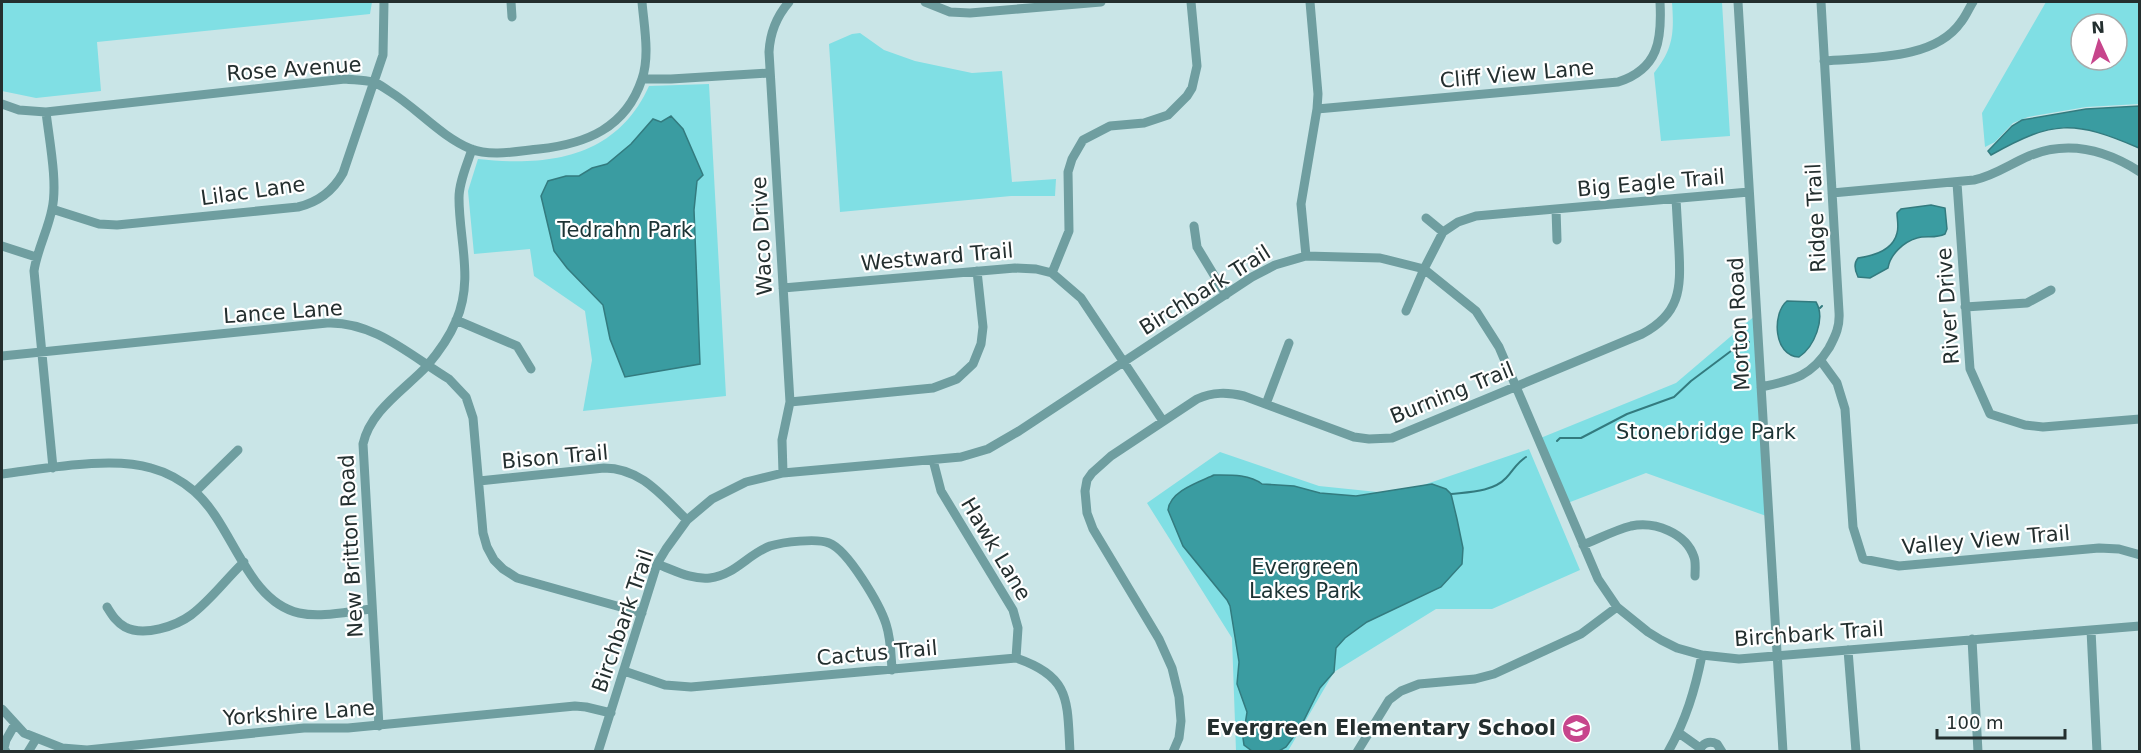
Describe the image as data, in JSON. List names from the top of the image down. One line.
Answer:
{"streets":{"street":["Rose Avenue","Cliff View Lane","Big Eagle Trail","Lilac Lane","Ridge Trail","Waco Drive","Westward Trail","Birchbark Trail","River Drive","Lance Lane","Morton Road","Burning Trail","Bison Trail","Valley View Trail","New Britton Road","Hawk Lane","Cactus Trail","Yorkshire Lane"]},"crossings":[["Rose Avenue","Lilac Lane"],["Rose Avenue","New Britton Road"],["Big Eagle Trail","Morton Road"],["Big Eagle Trail","Burning Trail"],["Ridge Trail","Morton Road"],["Ridge Trail","Valley View Trail"],["Waco Drive","Westward Trail"],["Waco Drive","Birchbark Trail"],["Birchbark Trail","Lance Lane"],["Birchbark Trail","Morton Road"],["Birchbark Trail","Burning Trail"],["Birchbark Trail","Bison Trail"],["Birchbark Trail","Hawk Lane"],["Birchbark Trail","Cactus Trail"],["Birchbark Trail","Yorkshire Lane"],["Lance Lane","Bison Trail"],["Lance Lane","New Britton Road"],["New Britton Road","Yorkshire Lane"],["Hawk Lane","Cactus Trail"]],"parks":["Tedrahn Park","Stonebridge Park","Evergreen Lakes Park"],"places":{"school or university":["Evergreen Elementary School"]},"scale_bar":"100 m","north":"top"}
